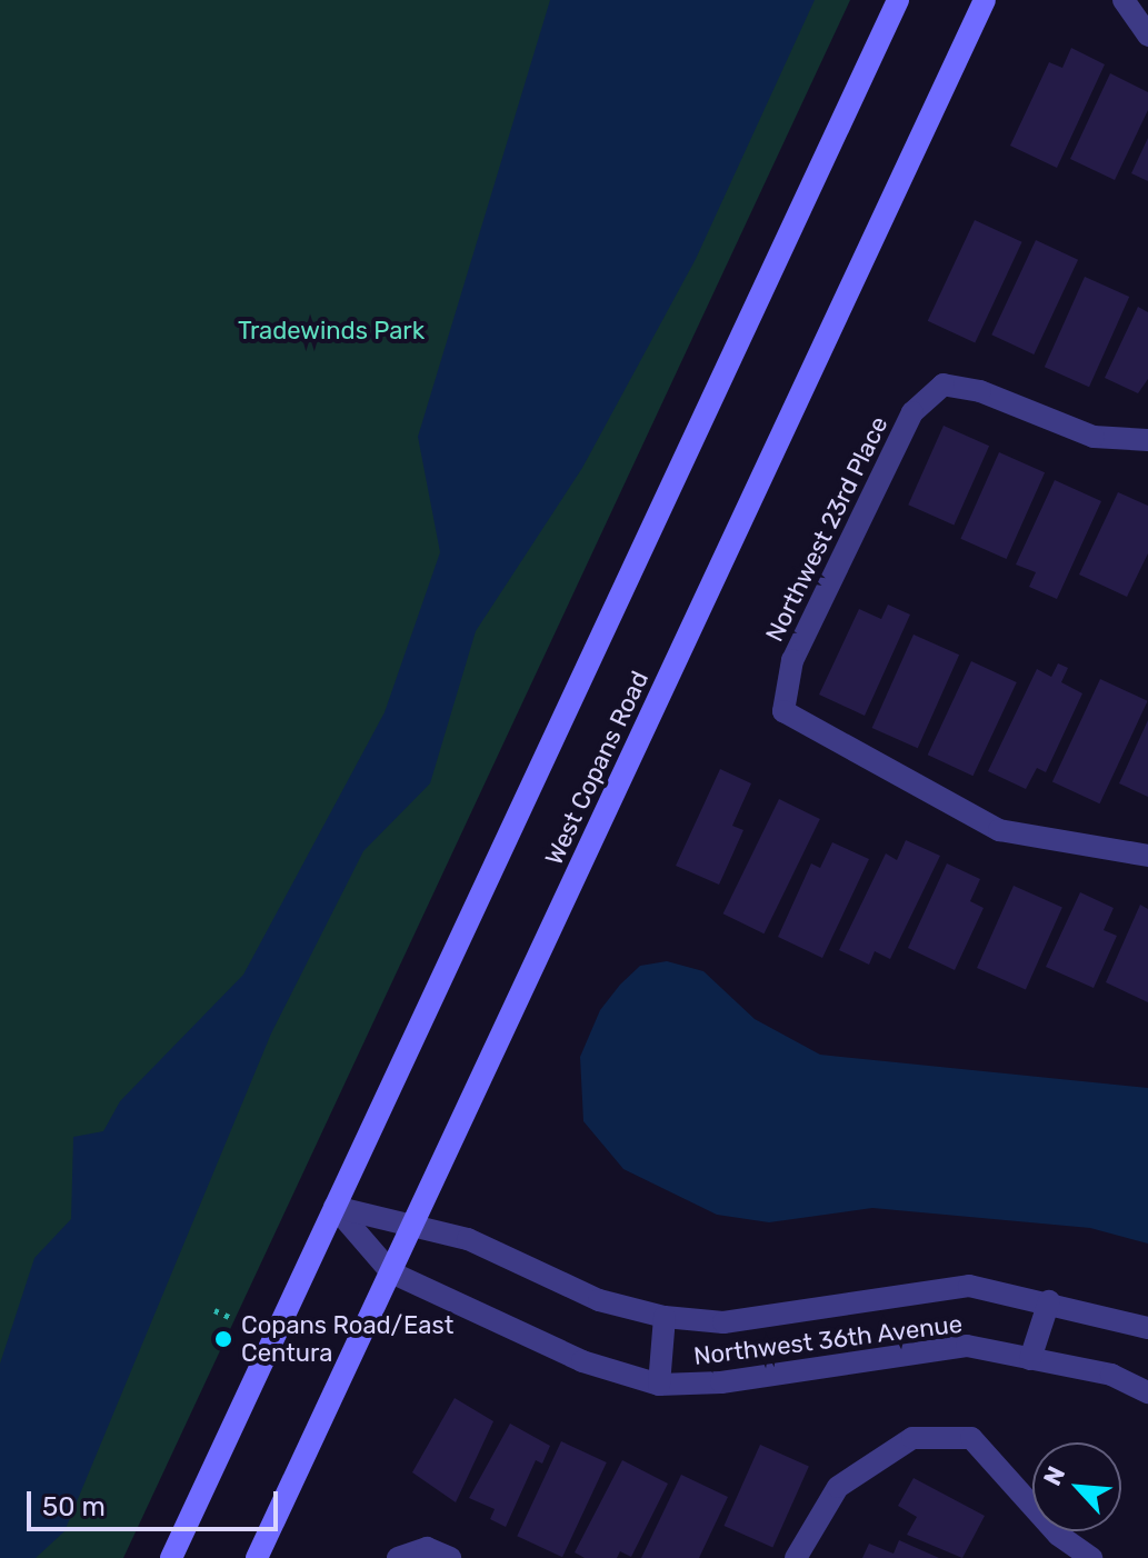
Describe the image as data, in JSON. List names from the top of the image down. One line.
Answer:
{"streets":{"main road":["West Copans Road"],"street":["Northwest 23rd Place","Northwest 36th Avenue"]},"crossings":[["West Copans Road","Northwest 36th Avenue"]],"parks":["Tradewinds Park"],"places":["Copans Road/East Centura"],"scale_bar":"50 m","north":"top left"}
